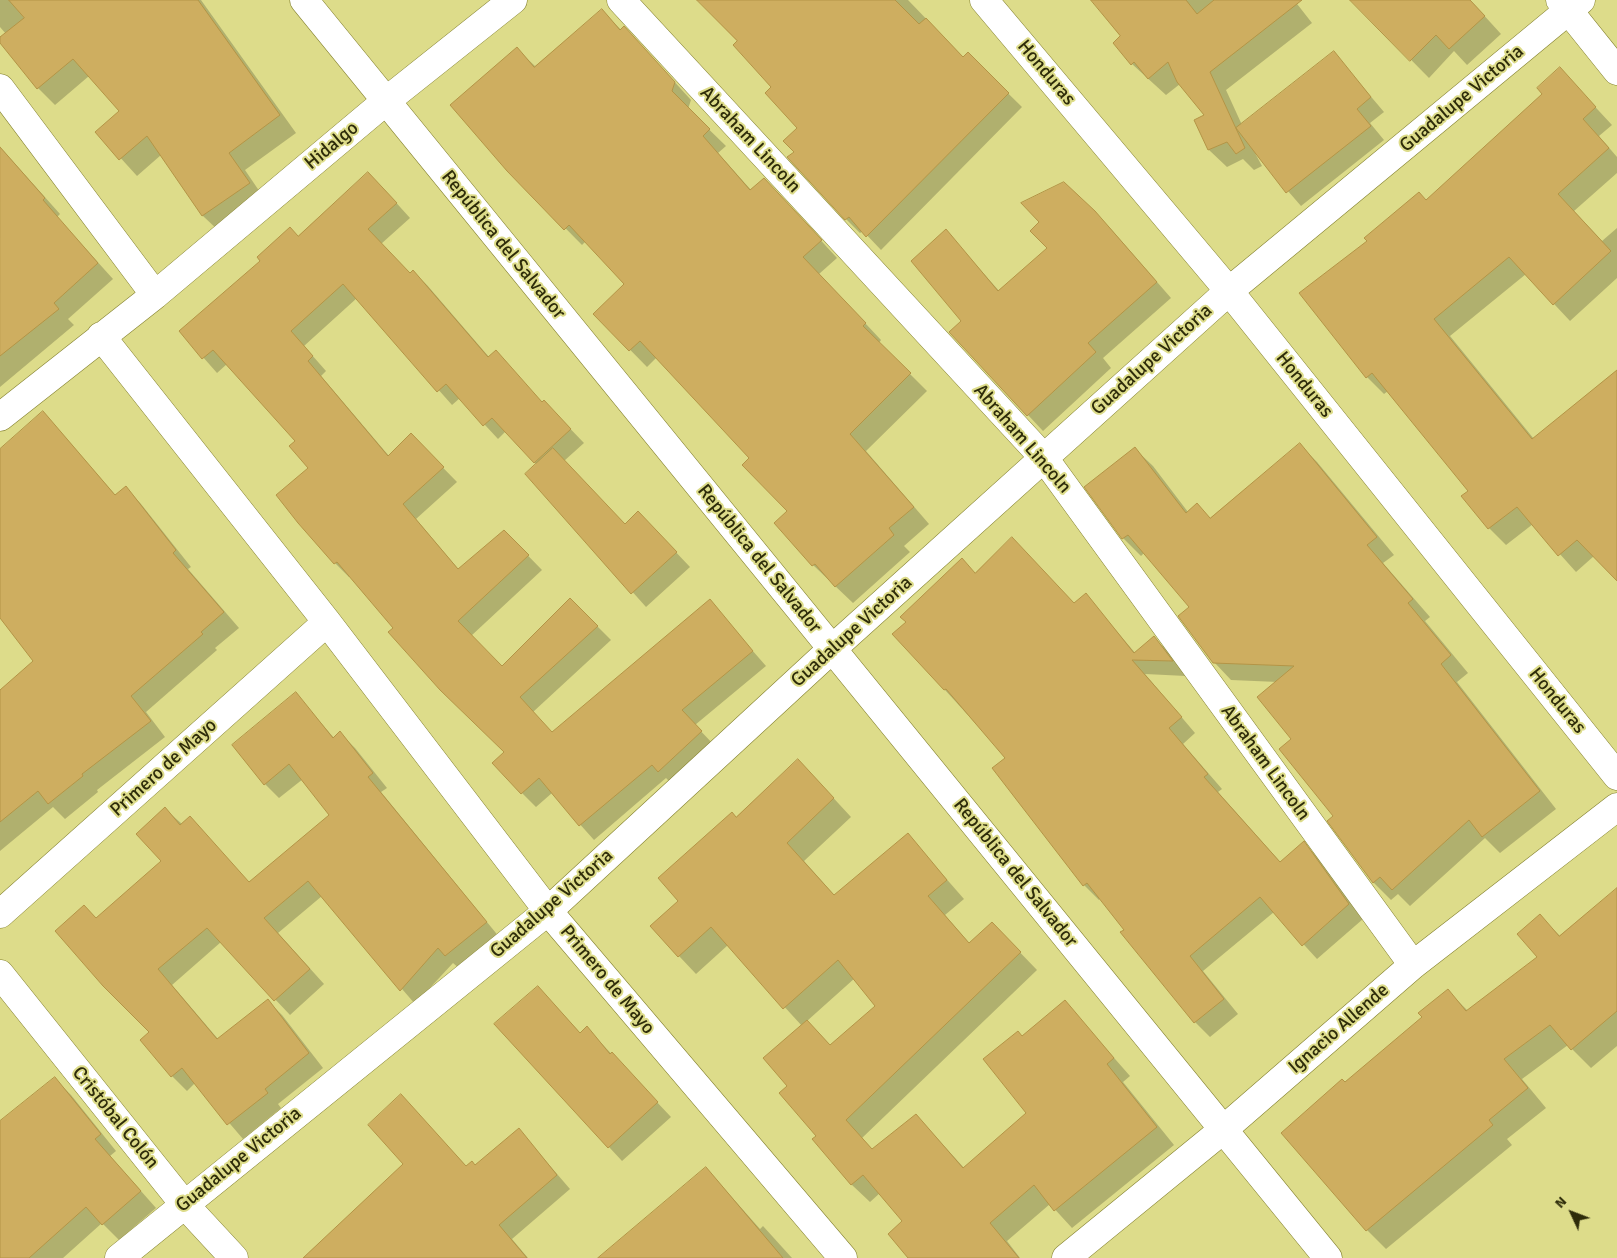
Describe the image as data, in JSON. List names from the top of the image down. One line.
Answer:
{"streets":{"street":["Honduras","Guadalupe Victoria","Abraham Lincoln","Hidalgo","República del Salvador","Primero de Mayo","Ignacio Allende","Cristóbal Colón"]},"crossings":[["Honduras","Guadalupe Victoria"],["Guadalupe Victoria","Abraham Lincoln"],["Guadalupe Victoria","República del Salvador"],["Guadalupe Victoria","Primero de Mayo"],["Guadalupe Victoria","Cristóbal Colón"],["Abraham Lincoln","Ignacio Allende"],["Hidalgo","República del Salvador"],["Hidalgo","Primero de Mayo"],["República del Salvador","Ignacio Allende"]],"north":"top left"}
